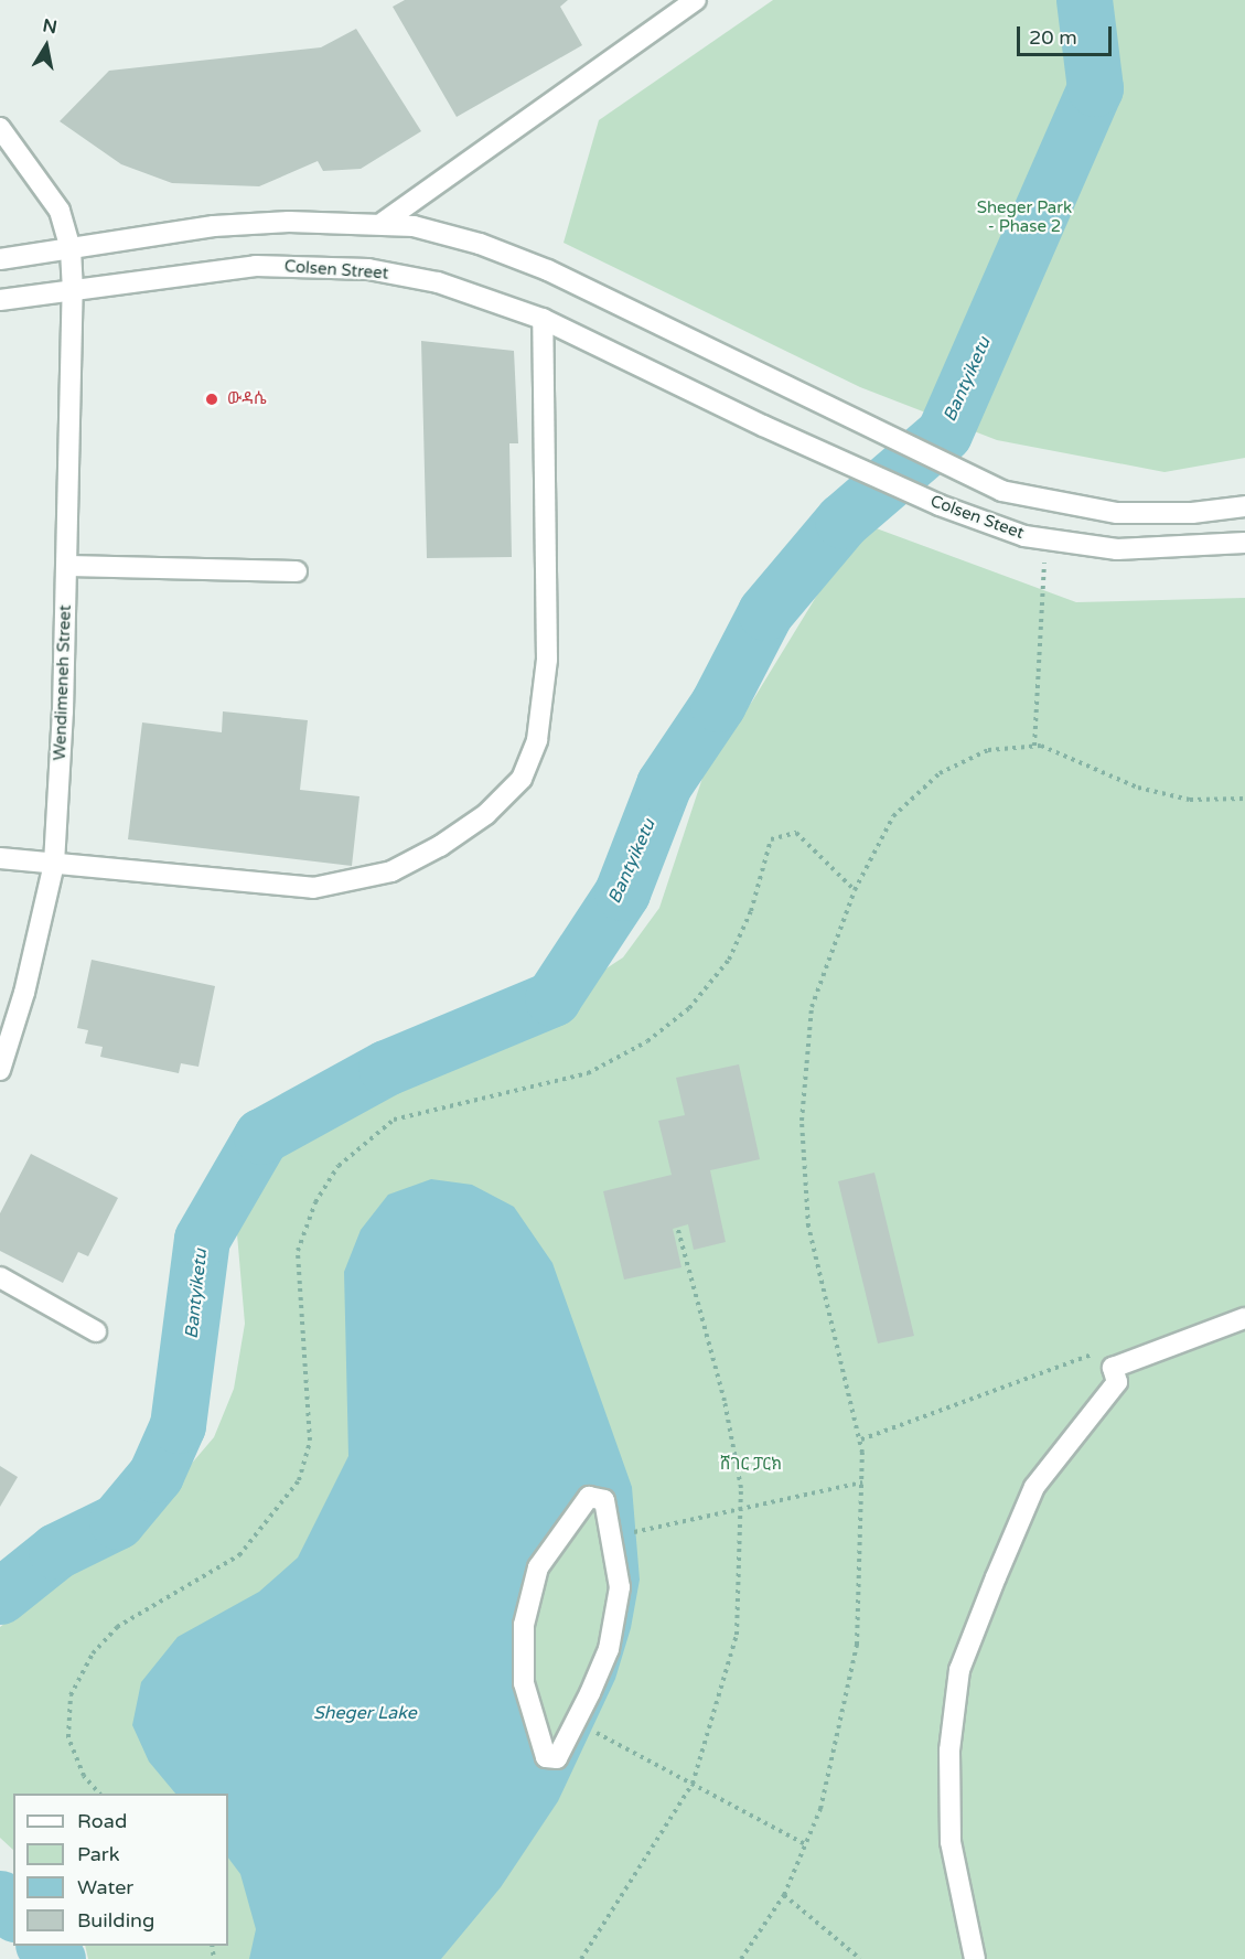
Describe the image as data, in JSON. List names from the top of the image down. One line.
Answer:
{"streets":{"street":["Colsen Street","Colsen Steet","Wendimeneh Street"]},"crossings":[["Colsen Street","Colsen Steet"],["Colsen Street","Wendimeneh Street"]],"water":["Bantyiketu","Sheger Lake"],"parks":["Sheger Park - Phase 2","ሸገር ፓርክ"],"places":["ውዳሴ"],"legend":["Road","Park","Water","Building"],"scale_bar":"20 m","north":"top"}
